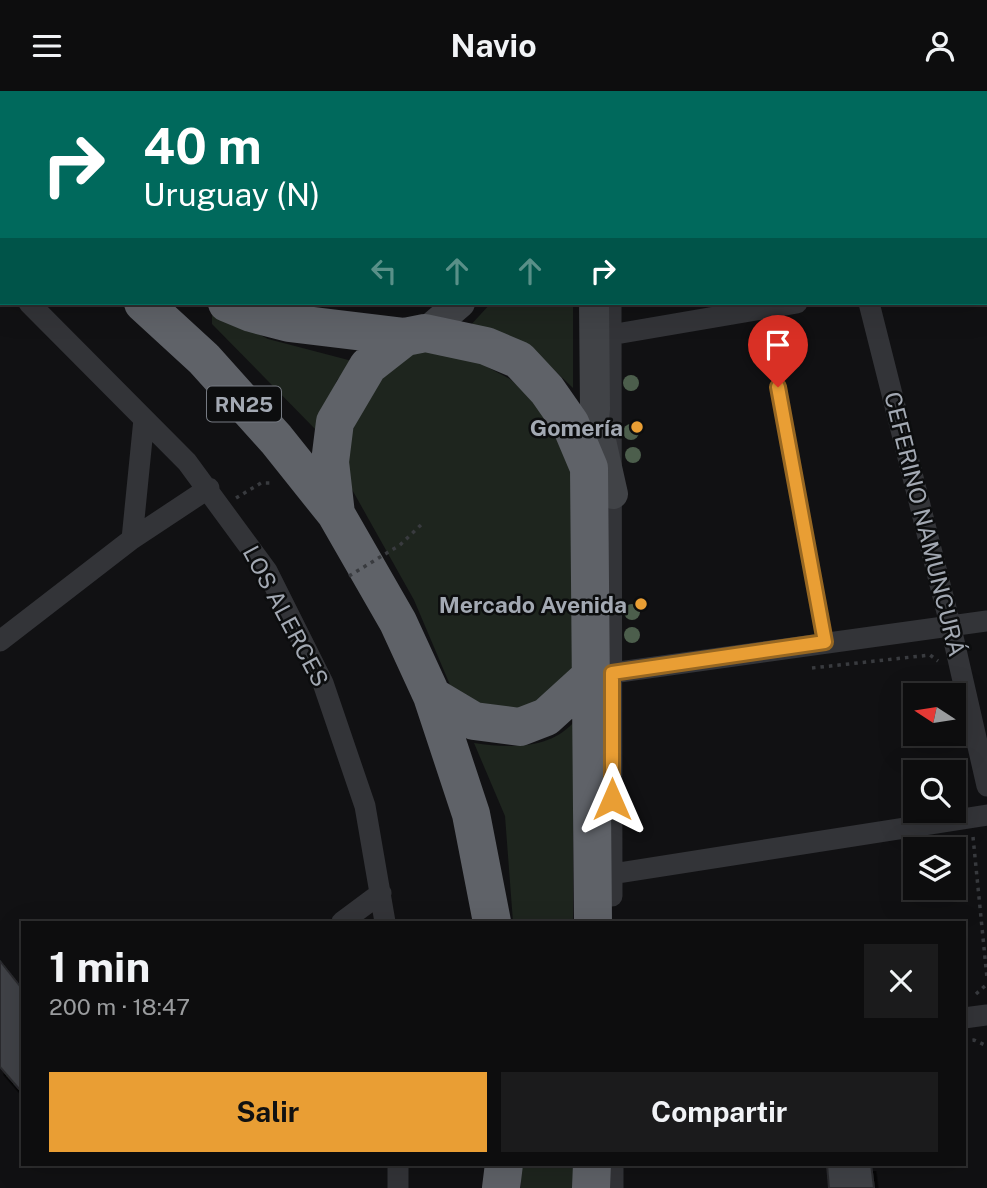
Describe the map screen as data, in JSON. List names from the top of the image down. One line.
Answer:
{"streets":{"highway":["RN25"],"street":["CEFERINO NAMUNCURÁ","LOS ALERCES"]},"places":["Gomería","Mercado Avenida"],"north":"left","page":{"header":"Navio","turn":["40 m","Uruguay (N)"],"heading":["1 min","200 m · 18:47"],"buttons":["Salir","Compartir"]}}
